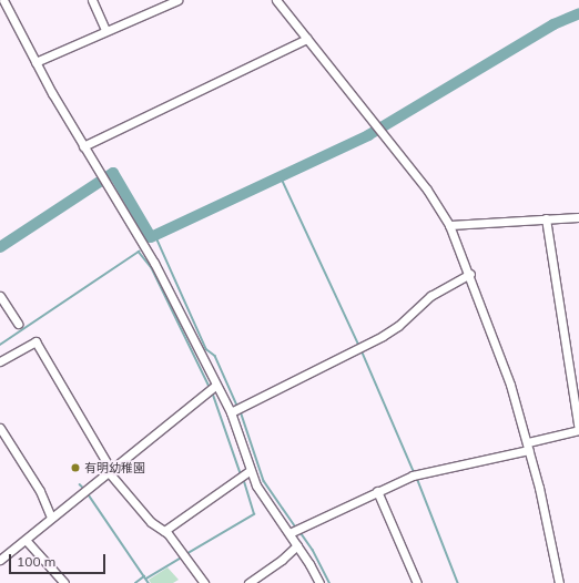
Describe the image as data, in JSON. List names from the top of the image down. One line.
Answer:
{"places":["有明幼稚園"],"scale_bar":"100 m"}
